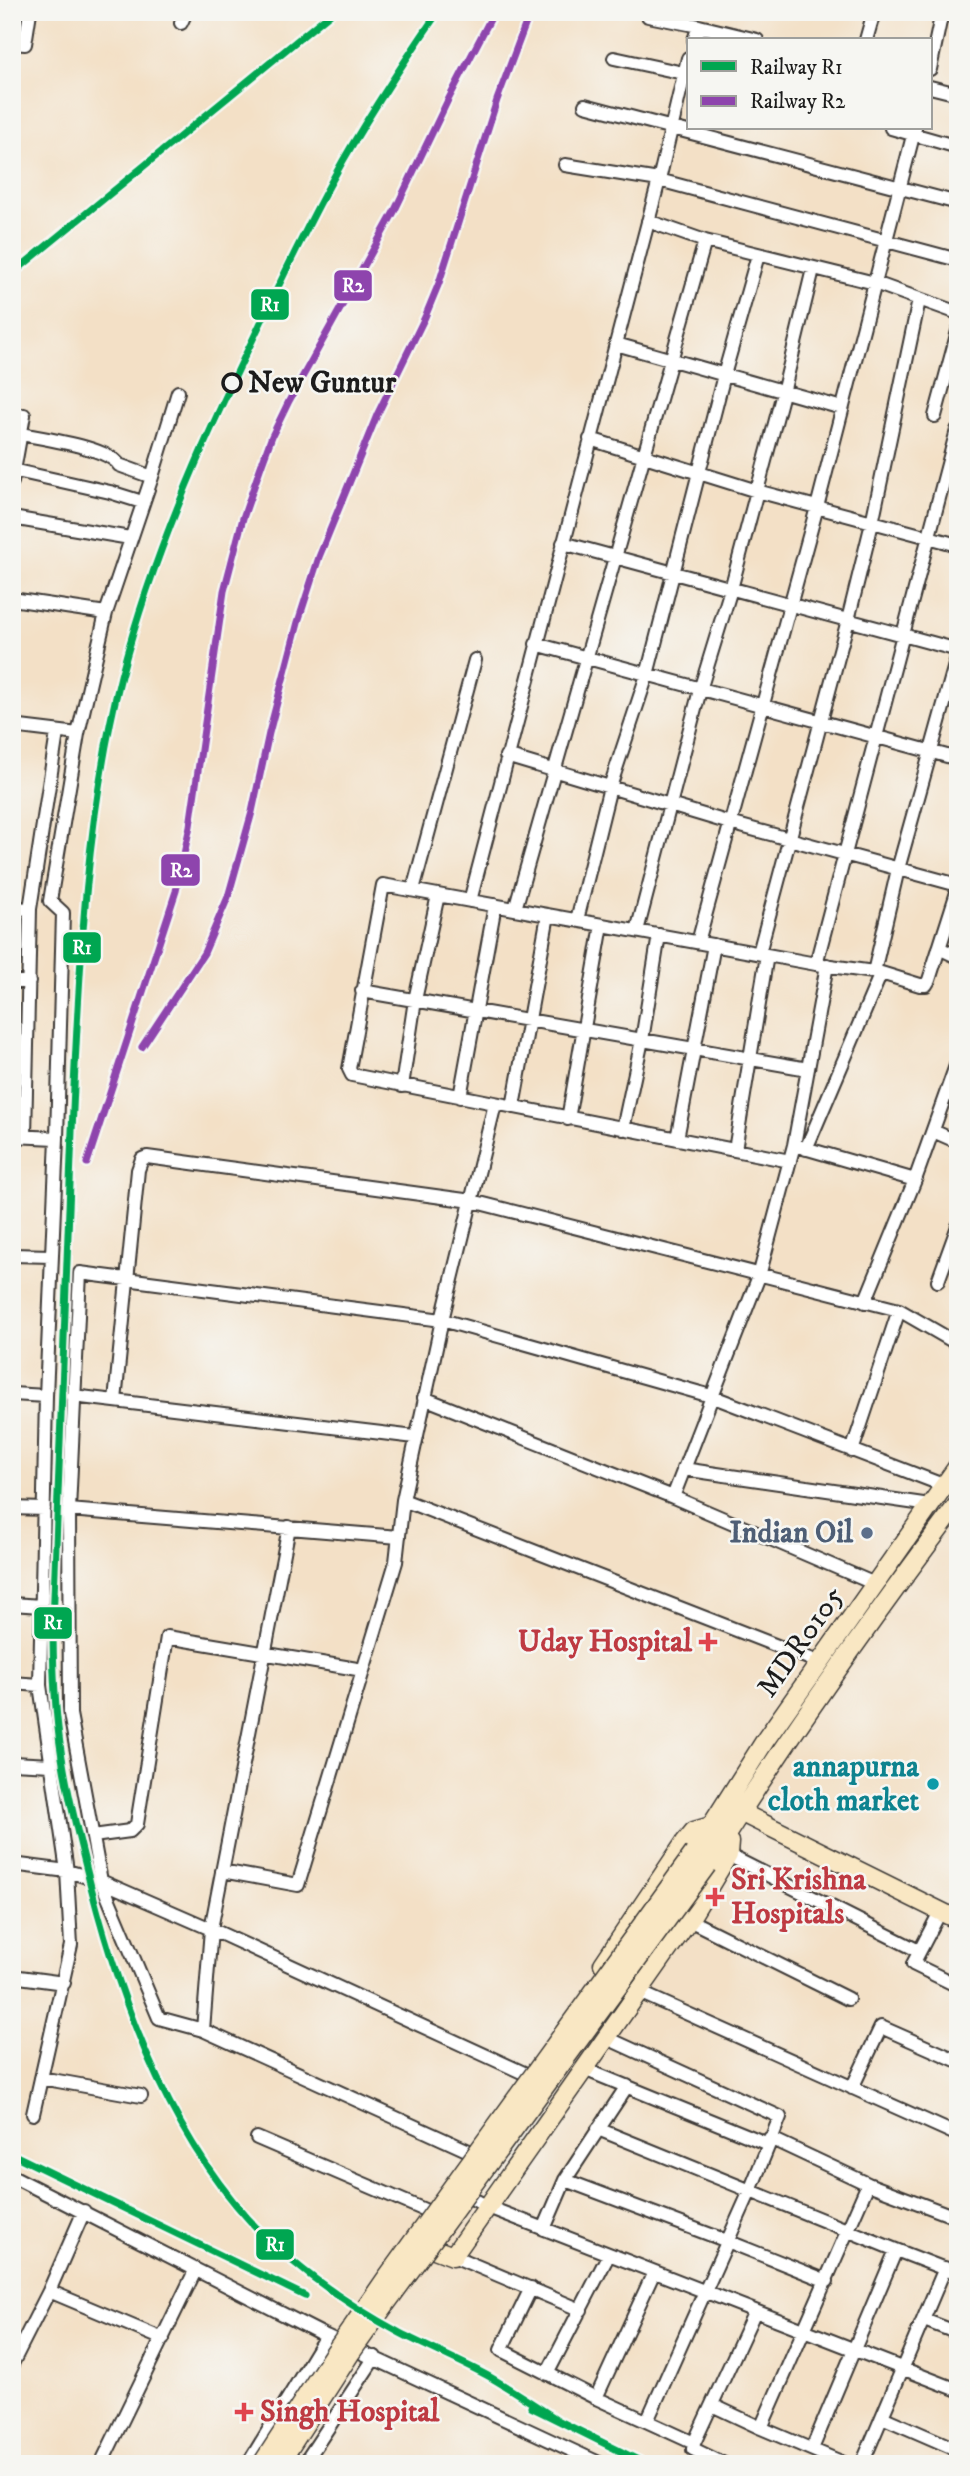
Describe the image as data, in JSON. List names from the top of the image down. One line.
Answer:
{"streets":{"main road":["MDR0105"]},"places":{"other":["New Guntur","Indian Oil","annapurna cloth market"],"health":["Uday Hospital","Sri Krishna Hospitals","Singh Hospital"]},"lines":["rail line R1","rail line R2"],"legend":["Railway R1","Railway R2"]}
